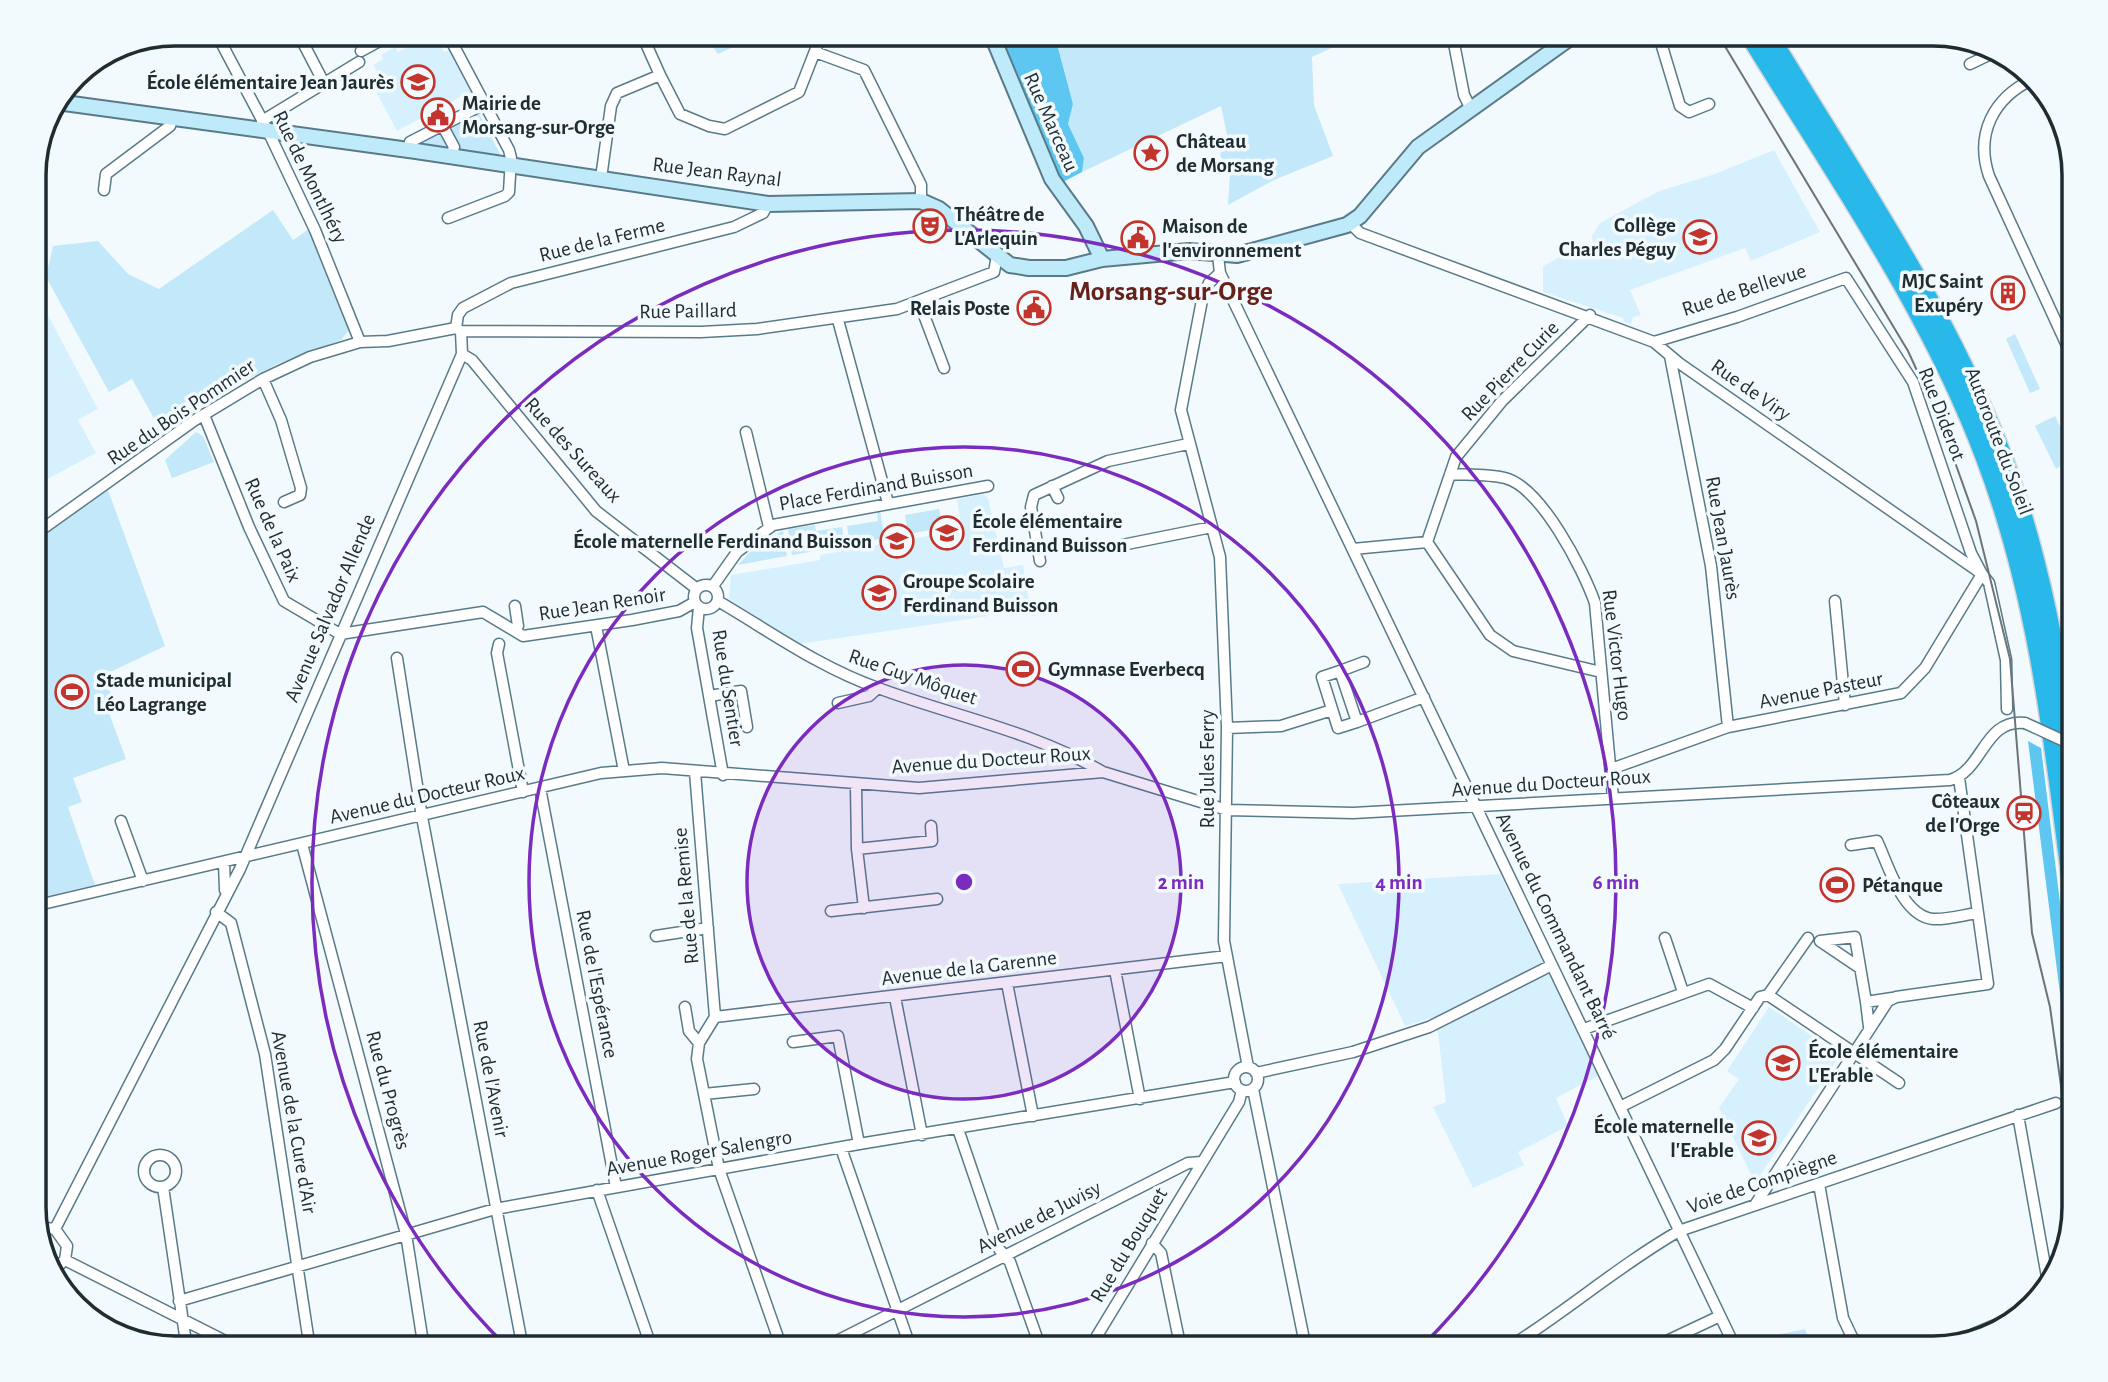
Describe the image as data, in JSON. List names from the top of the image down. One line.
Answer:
{"streets":{"highway":["Autoroute du Soleil"],"street":["Rue Marceau","Rue Jean Raynal","Rue de Montlhéry","Rue de la Ferme","Rue de Bellevue","Rue Paillard","Rue Pierre Curie","Rue de Viry","Rue du Bois Pommier","Rue Diderot","Rue des Sureaux","Place Ferdinand Buisson","Rue de la Paix","Rue Jean Jaurès","Rue Jean Renoir","Avenue Salvador Allende","Rue Victor Hugo","Rue Guy Môquet","Rue du Sentier","Avenue Pasteur","Avenue du Docteur Roux","Rue Jules Ferry","Rue de la Remise","Avenue du Commandant Barré","Avenue de la Garenne","Rue de l'Espérance","Rue de l'Avenir","Rue du Progrès","Avenue de la Cure d'Air","Avenue Roger Salengro","Voie de Compiègne","Avenue de Juvisy","Rue du Bouquet"]},"crossings":[["Rue Jean Raynal","Rue de Montlhéry"],["Rue Jean Raynal","Rue de la Ferme"],["Rue de Montlhéry","Rue Paillard"],["Rue de Montlhéry","Rue du Bois Pommier"],["Rue de la Ferme","Rue Paillard"],["Rue de la Ferme","Avenue Salvador Allende"],["Rue de Bellevue","Rue de Viry"],["Rue de Bellevue","Rue Diderot"],["Rue Paillard","Rue du Bois Pommier"],["Rue Paillard","Avenue Salvador Allende"],["Rue Pierre Curie","Rue de Viry"],["Rue Pierre Curie","Rue Victor Hugo"],["Rue de Viry","Rue Diderot"],["Rue de Viry","Rue Jean Jaurès"],["Rue de Viry","Avenue Pasteur"],["Rue du Bois Pommier","Rue de la Paix"],["Rue Diderot","Avenue Pasteur"],["Rue des Sureaux","Place Ferdinand Buisson"],["Rue des Sureaux","Rue Jean Renoir"],["Rue des Sureaux","Avenue Salvador Allende"],["Rue des Sureaux","Rue Guy Môquet"],["Rue des Sureaux","Rue du Sentier"],["Place Ferdinand Buisson","Rue Jean Renoir"],["Place Ferdinand Buisson","Rue Guy Môquet"],["Place Ferdinand Buisson","Rue du Sentier"],["Rue de la Paix","Rue Jean Renoir"],["Rue de la Paix","Avenue Salvador Allende"],["Rue Jean Jaurès","Avenue Pasteur"],["Rue Jean Renoir","Avenue Salvador Allende"],["Rue Jean Renoir","Rue Guy Môquet"],["Rue Jean Renoir","Rue du Sentier"],["Avenue Salvador Allende","Avenue du Docteur Roux"],["Avenue Salvador Allende","Avenue de la Cure d'Air"],["Rue Victor Hugo","Avenue Pasteur"],["Rue Victor Hugo","Avenue du Docteur Roux"],["Rue Guy Môquet","Rue du Sentier"],["Rue Guy Môquet","Avenue du Docteur Roux"],["Rue du Sentier","Avenue du Docteur Roux"],["Avenue du Docteur Roux","Rue Jules Ferry"],["Avenue du Docteur Roux","Rue de la Remise"],["Avenue du Docteur Roux","Avenue du Commandant Barré"],["Avenue du Docteur Roux","Rue de l'Espérance"],["Avenue du Docteur Roux","Rue de l'Avenir"],["Avenue du Docteur Roux","Rue du Progrès"],["Rue Jules Ferry","Avenue du Commandant Barré"],["Rue Jules Ferry","Avenue de la Garenne"],["Rue de la Remise","Avenue de la Garenne"],["Avenue du Commandant Barré","Voie de Compiègne"],["Rue de l'Espérance","Avenue Roger Salengro"],["Rue de l'Avenir","Avenue Roger Salengro"],["Rue du Progrès","Avenue Roger Salengro"],["Avenue de la Cure d'Air","Avenue Roger Salengro"],["Avenue de Juvisy","Rue du Bouquet"]],"districts":["Morsang-sur-Orge"],"places":{"school or university":["École élémentaire Jean Jaurès","Collège Charles Péguy","École élémentaire Ferdinand Buisson","École maternelle Ferdinand Buisson","Groupe Scolaire Ferdinand Buisson","École élémentaire L'Erable","École maternelle l'Erable"],"public building":["Mairie de Morsang-sur-Orge","Maison de l'environnement","Relais Poste"],"place":["Château de Morsang"],"theatre":["Théâtre de L'Arlequin"],"building":["MJC Saint Exupéry"],"sports":["Gymnase Everbecq","Stade municipal Léo Lagrange","Pétanque"],"station":["Côteaux de l'Orge"]},"rings":["2 min","4 min","6 min"]}
